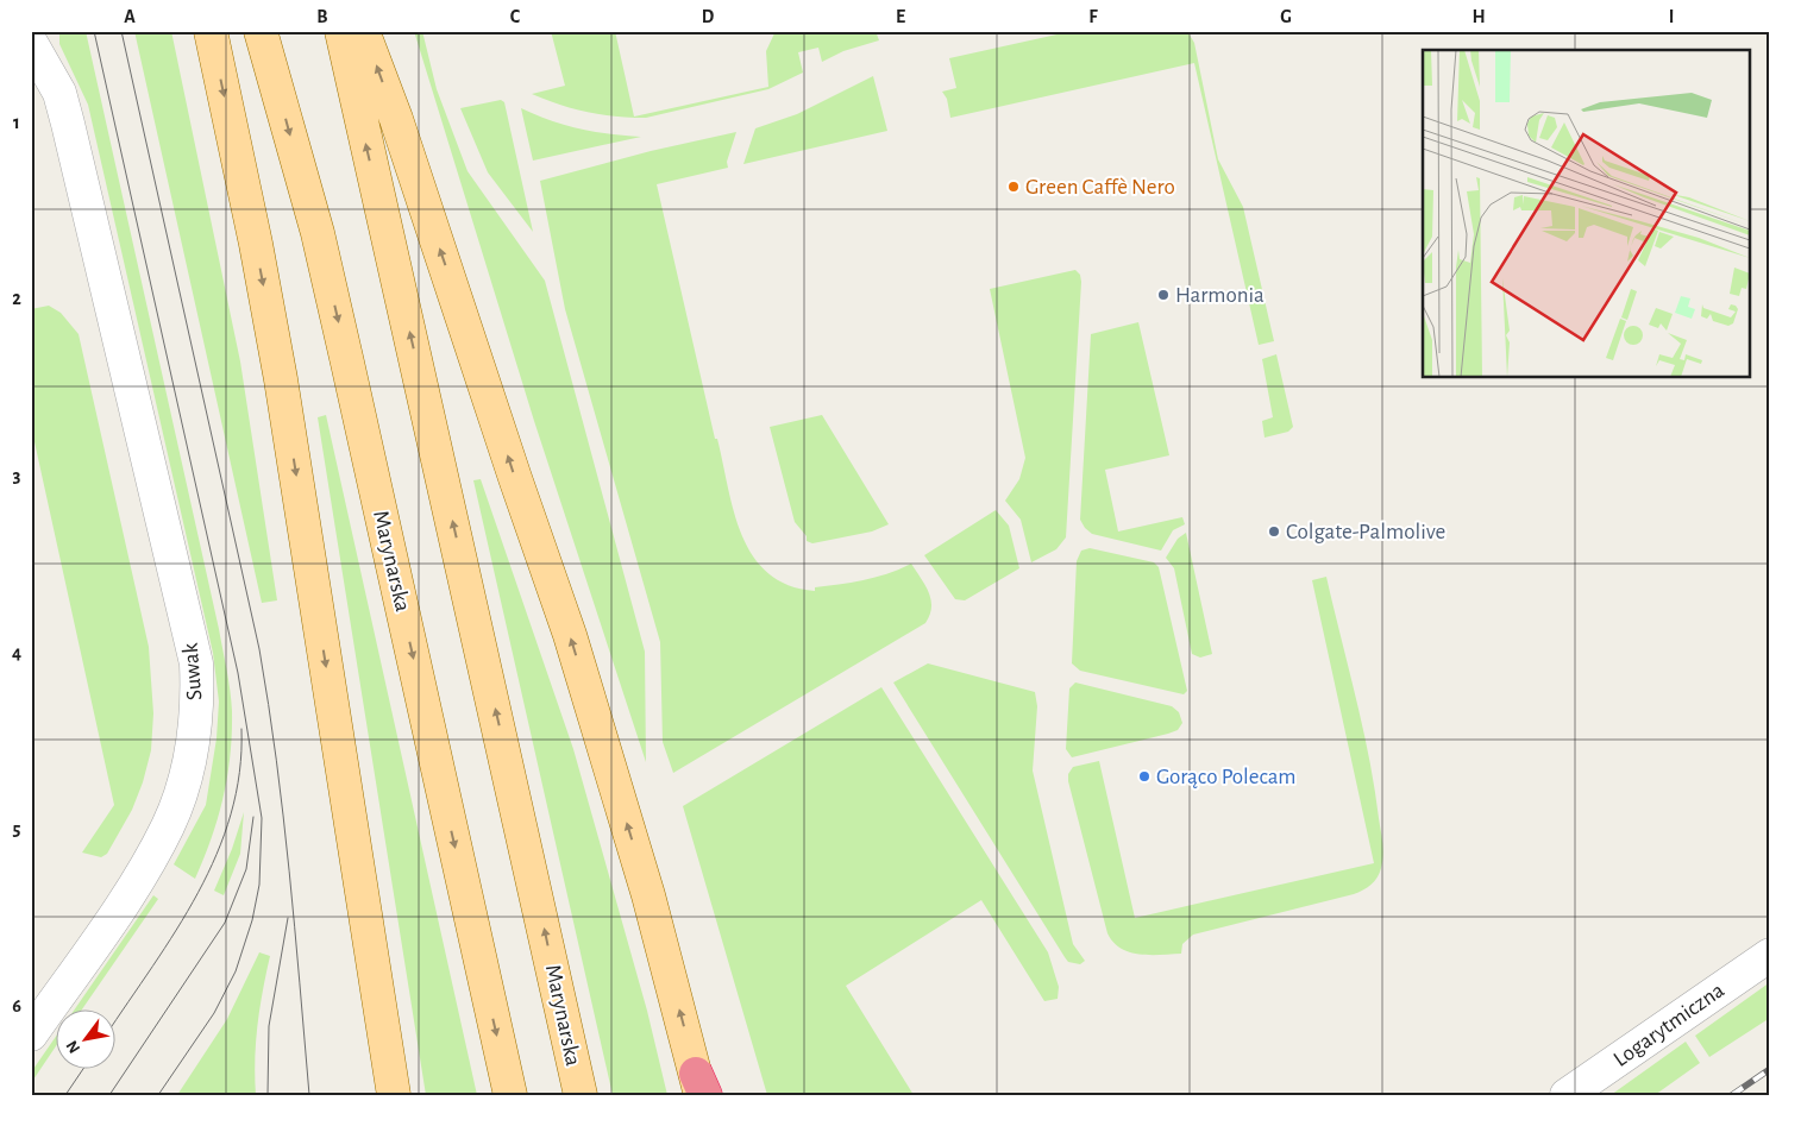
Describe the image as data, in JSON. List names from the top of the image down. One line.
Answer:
{"streets":{"main road":["Marynarska"],"street":["Suwak","Logarytmiczna"]},"places":["Green Caffè Nero","Harmonia","Colgate-Palmolive","Gorąco Polecam"],"north":"bottom left","grid":{"columns":["A","B","C","D","E","F","G","H","I"],"rows":["1","2","3","4","5","6"]}}
